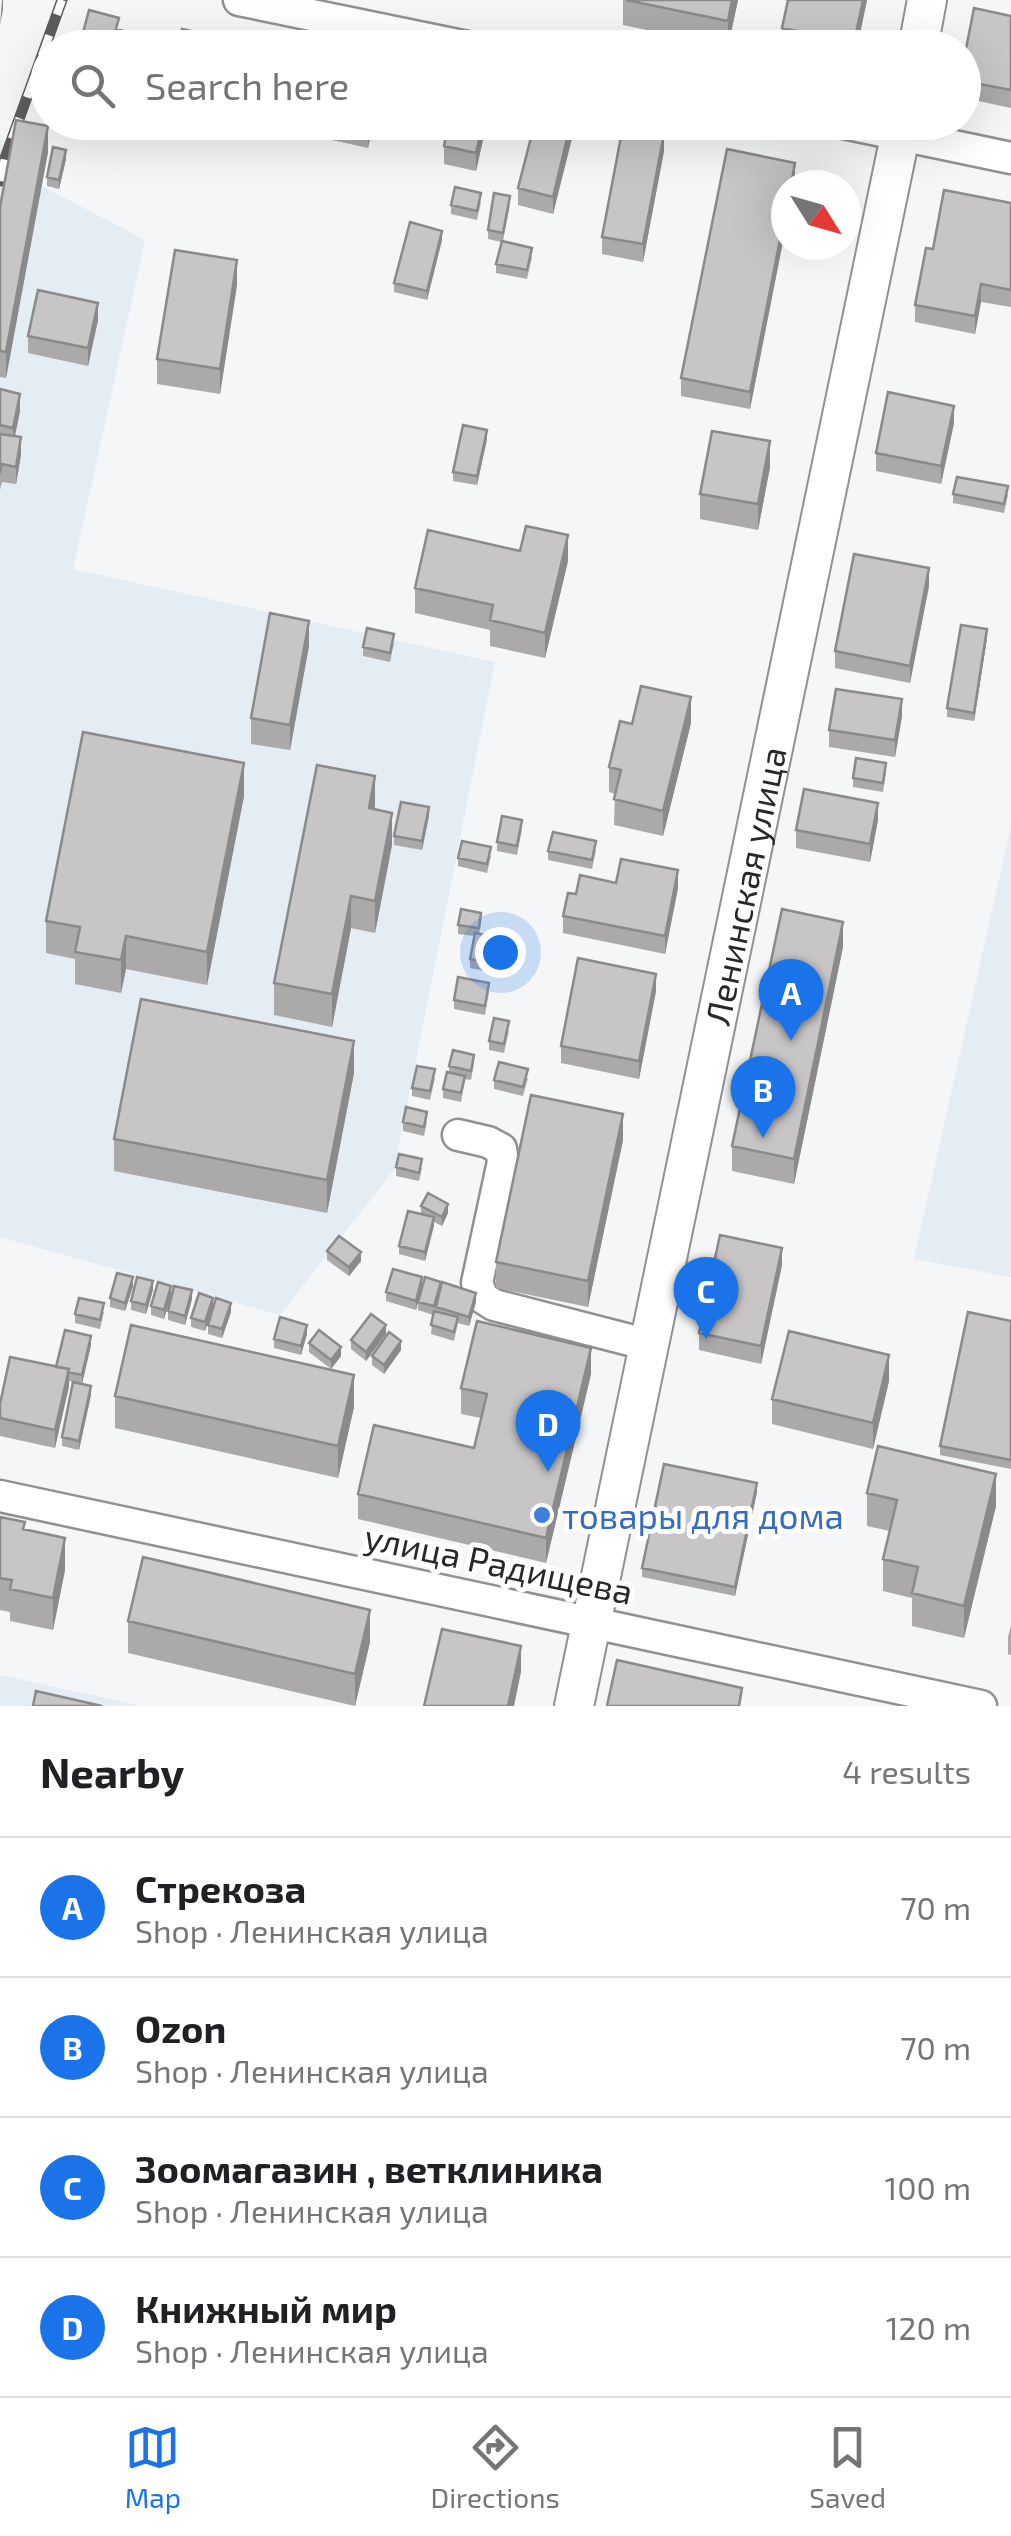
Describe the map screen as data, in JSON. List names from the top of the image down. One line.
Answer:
{"streets":{"main road":["Ленинская улица"],"street":["улица Радищева"]},"crossings":[["Ленинская улица","улица Радищева"]],"places":["товары для дома"],"north":"bottom right","page":{"search":"Search here","pins":["A","B","C","D"],"heading":["Nearby","4 results"],"list":[{"mark":"A","name":"Стрекоза","note":"Shop · Ленинская улица","value":"70 m"},{"mark":"B","name":"Ozon","note":"Shop · Ленинская улица","value":"70 m"},{"mark":"C","name":"Зоомагазин , ветклиника","note":"Shop · Ленинская улица","value":"100 m"},{"mark":"D","name":"Книжный мир","note":"Shop · Ленинская улица","value":"120 m"}],"nav":["Map","Directions","Saved"]}}
